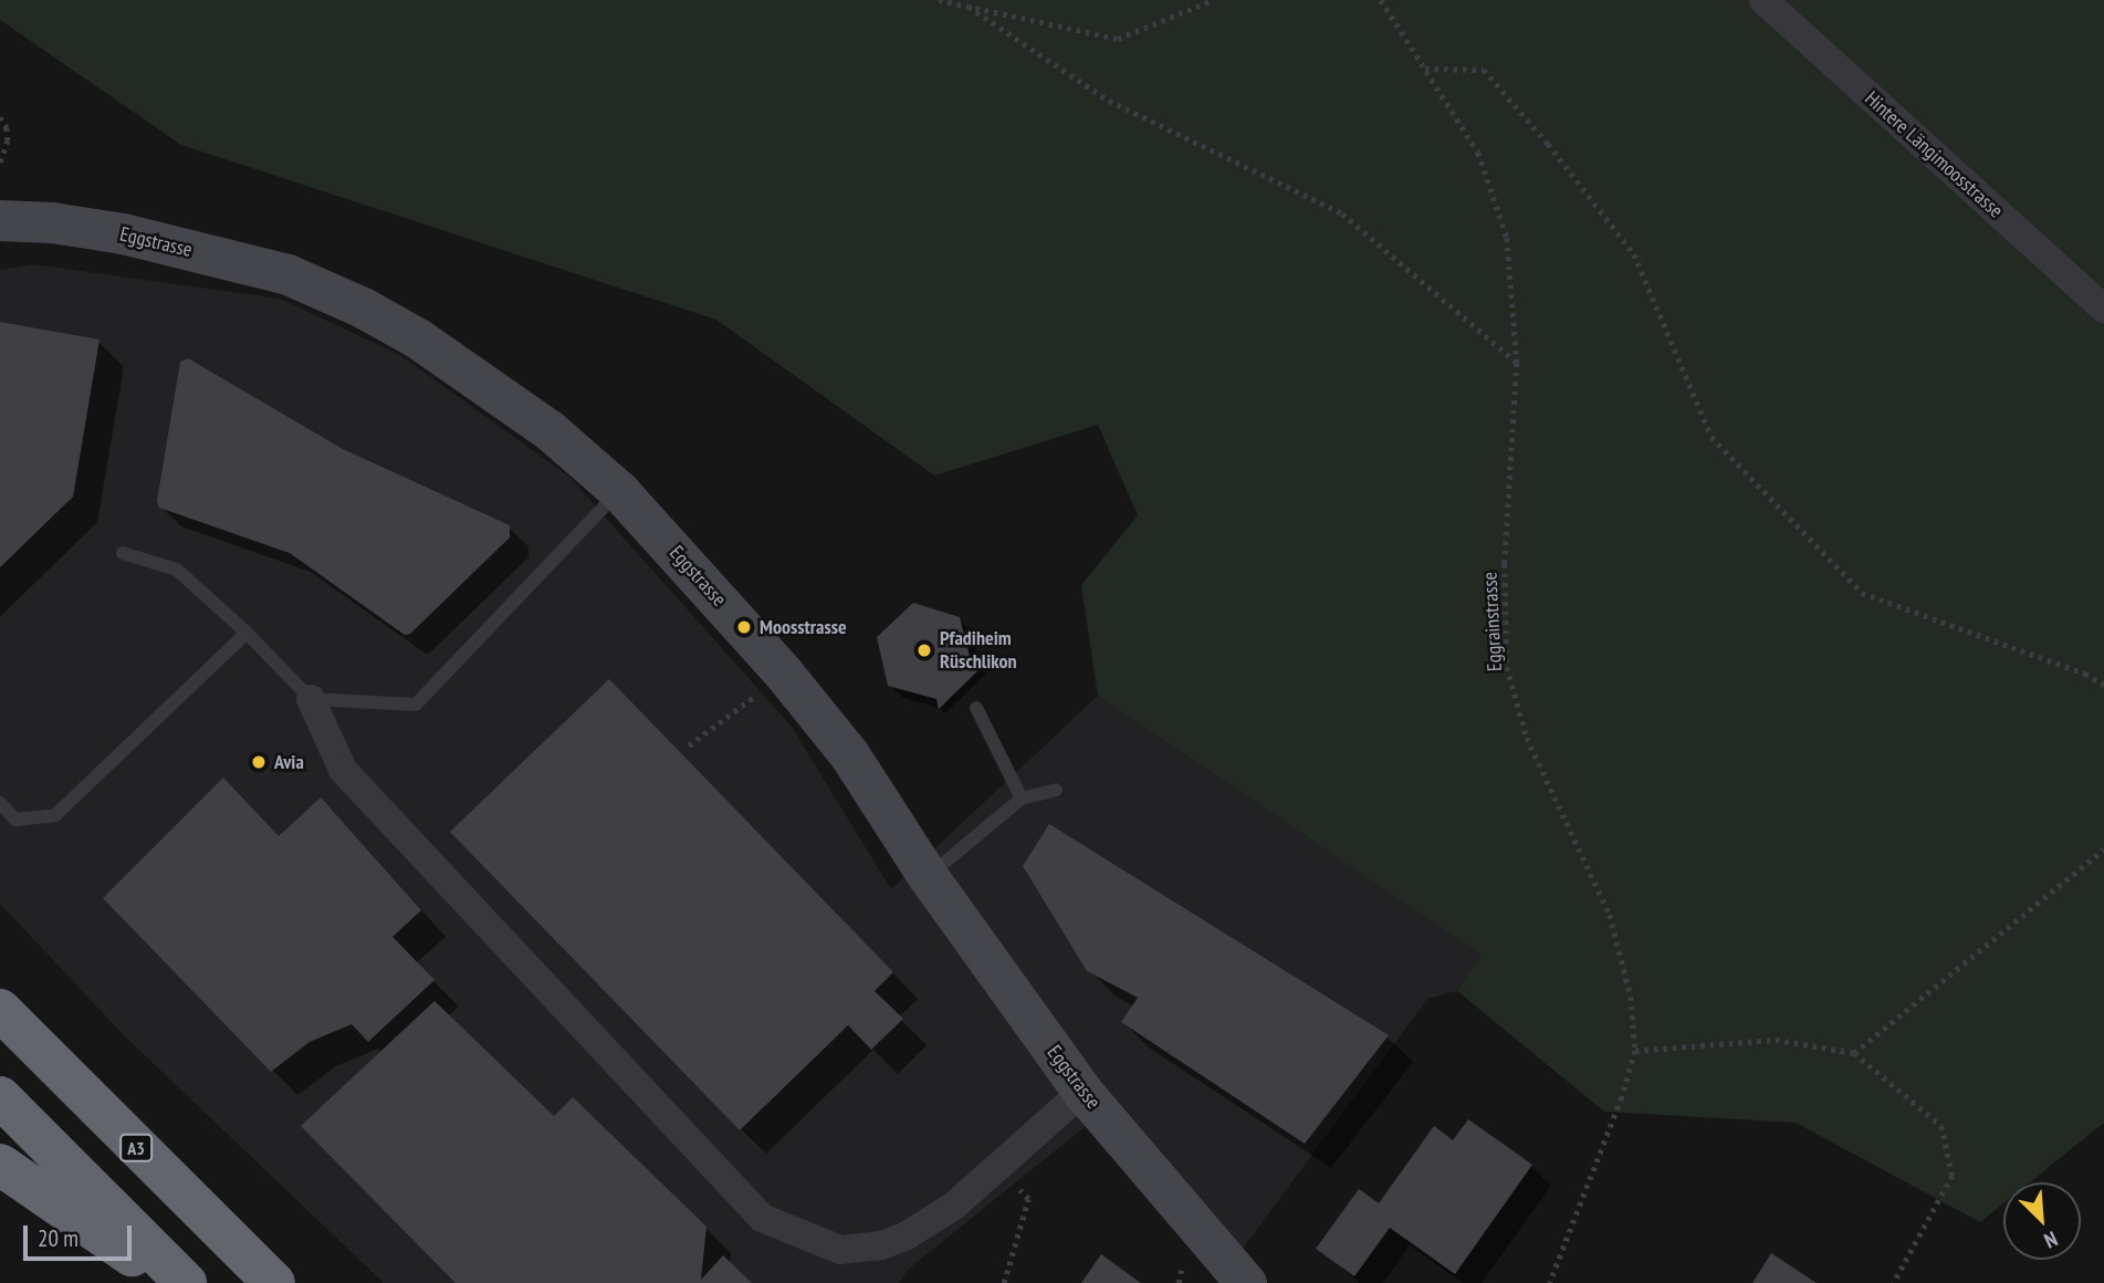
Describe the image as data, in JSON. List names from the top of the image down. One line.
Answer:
{"streets":{"highway":["A3"],"main road":["Eggstrasse"],"street":["Hintere Längimoosstrasse"],"path":["Eggrainstrasse"]},"places":["Moosstrasse","Pfadiheim Rüschlikon","Avia"],"scale_bar":"20 m","north":"bottom right"}
